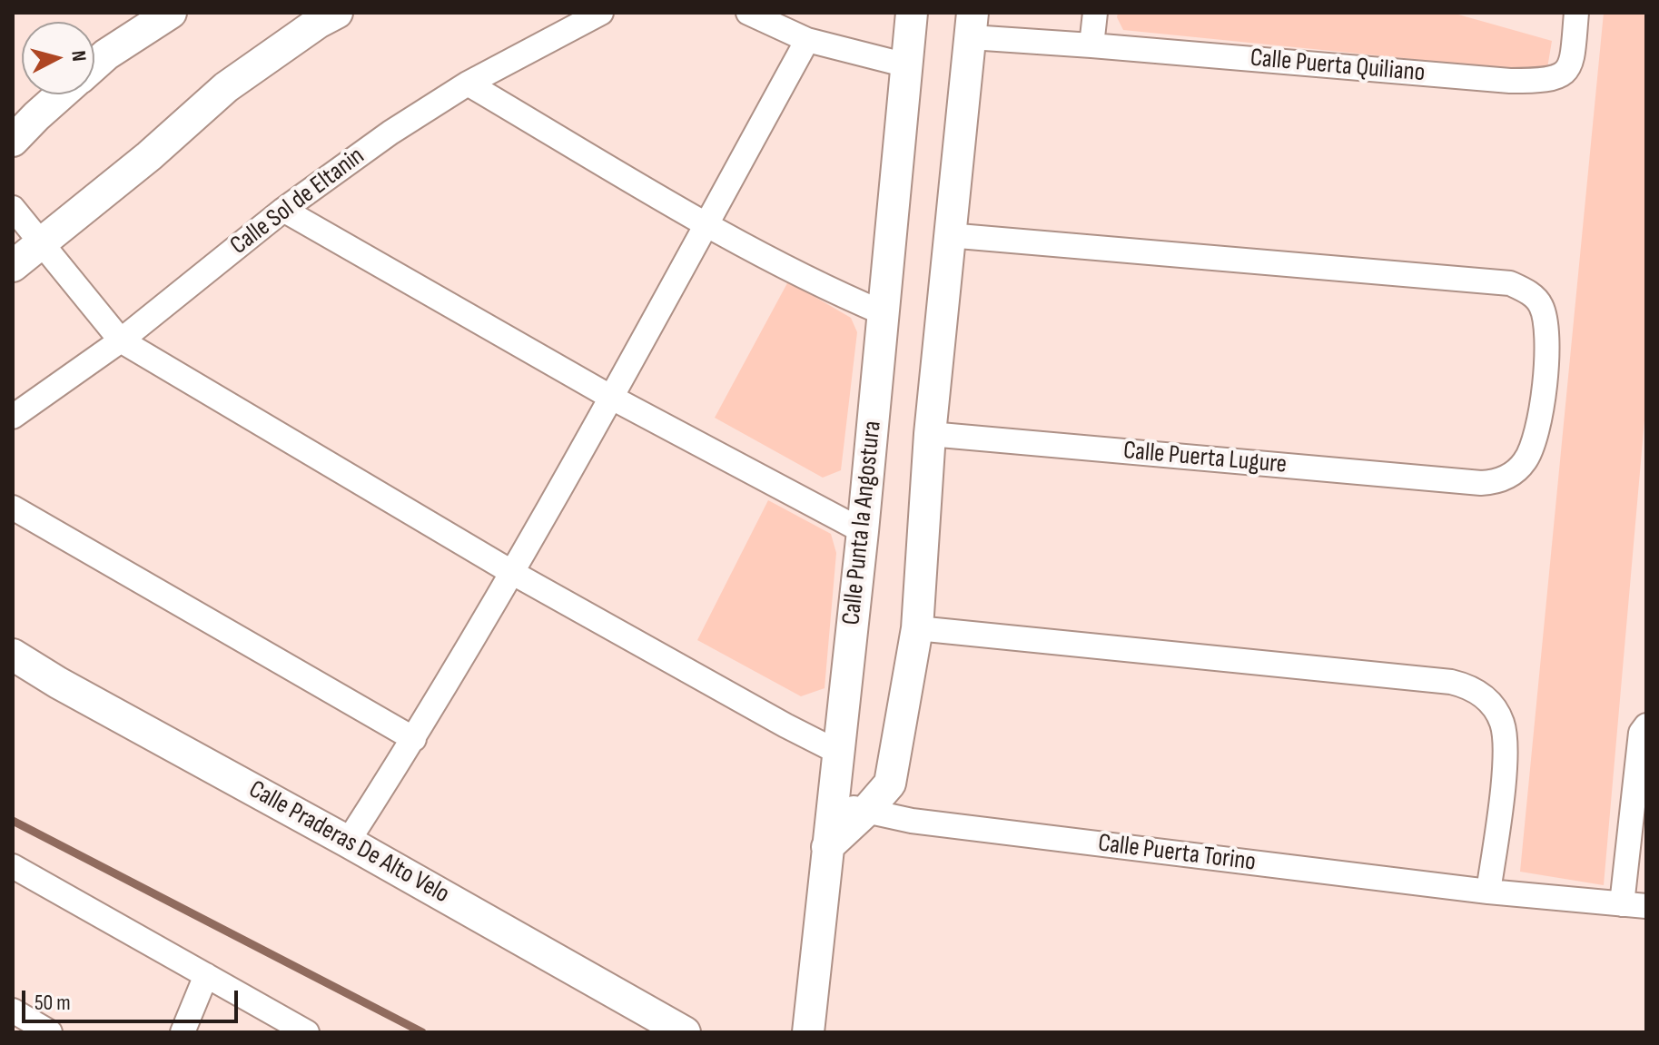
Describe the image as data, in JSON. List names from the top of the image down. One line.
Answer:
{"streets":{"street":["Calle Puerta Quiliano","Calle Sol de Eltanin","Calle Puerta Lugure","Calle Punta la Angostura","Calle Praderas De Alto Velo","Calle Puerta Torino"]},"crossings":[["Calle Punta la Angostura","Calle Puerta Torino"]],"scale_bar":"50 m","north":"right"}
